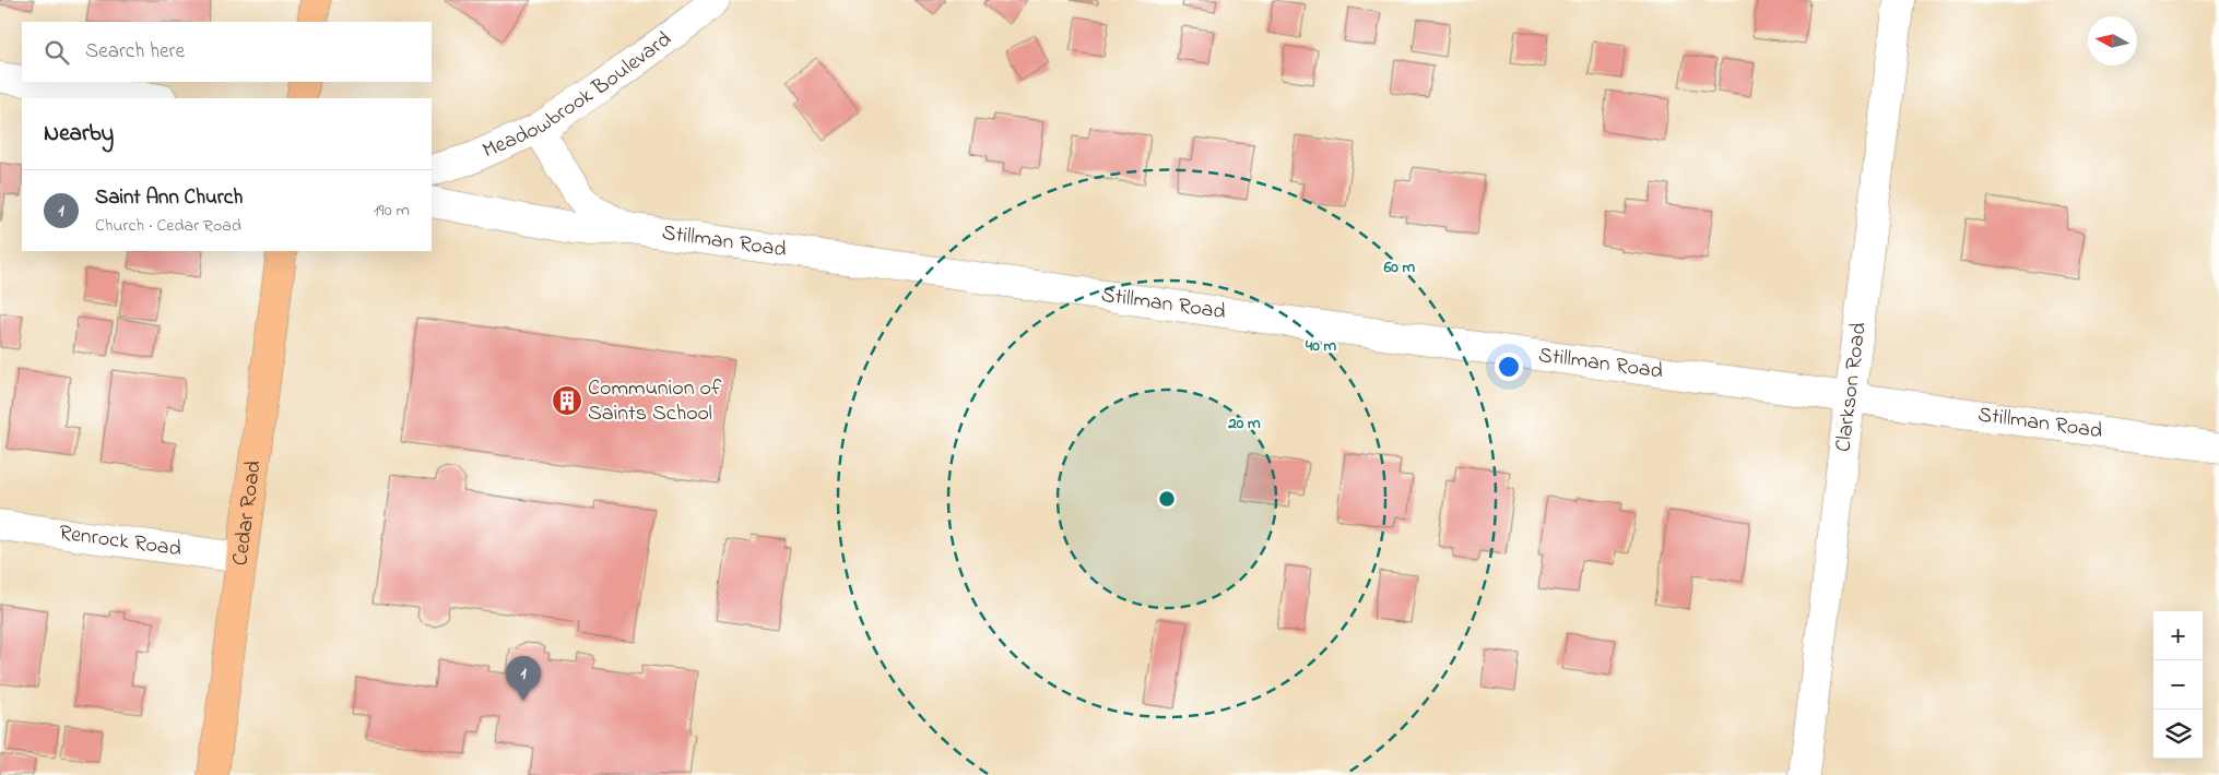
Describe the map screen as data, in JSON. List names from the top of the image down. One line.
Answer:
{"streets":{"main road":["Cedar Road"],"street":["Meadowbrook Boulevard","Stillman Road","Clarkson Road","Renrock Road"]},"crossings":[["Meadowbrook Boulevard","Stillman Road"],["Stillman Road","Clarkson Road"],["Cedar Road","Renrock Road"]],"places":{"building":["Communion of Saints School"]},"north":"left","page":{"search":"Search here","heading":"Nearby","list":[{"mark":"1","name":"Saint Ann Church","note":"Church · Cedar Road","value":"190 m"}],"map_buttons":["+","−"],"pins":"1"},"rings":["60 m","40 m","20 m"]}
